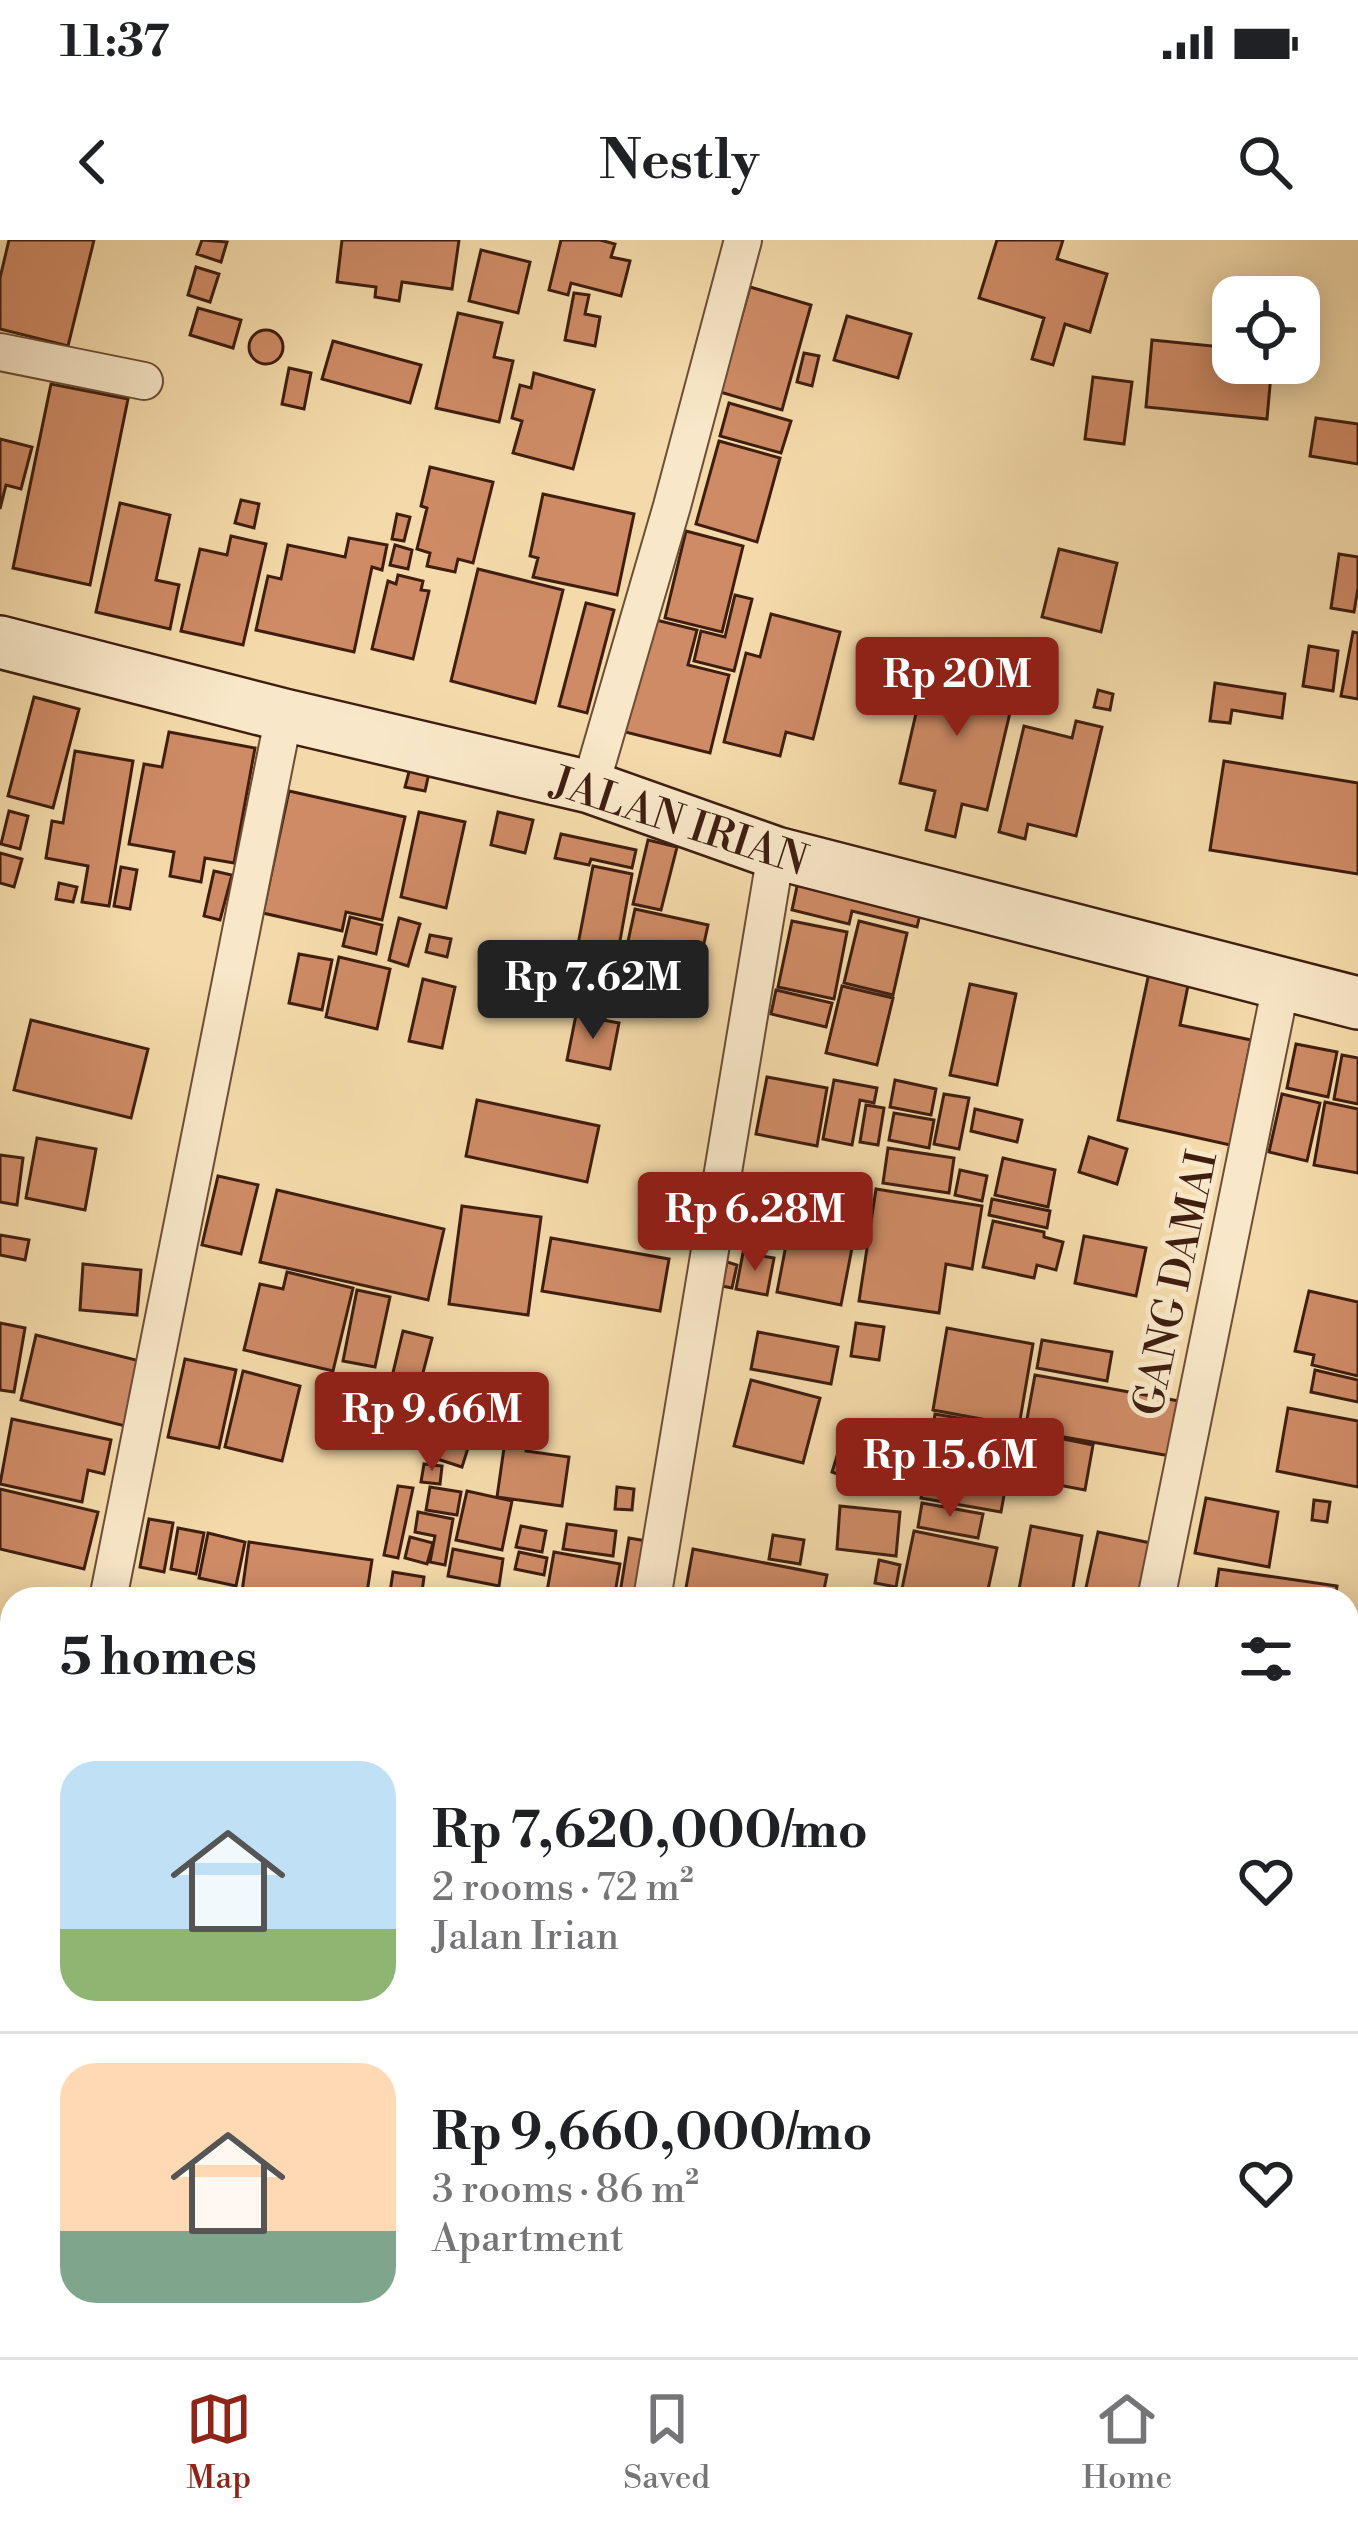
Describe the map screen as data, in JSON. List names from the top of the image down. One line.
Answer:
{"streets":{"main road":["JALAN IRIAN"],"street":["GANG DAMAI"]},"crossings":[["JALAN IRIAN","GANG DAMAI"]],"page":{"status":"11:37","header":"Nestly","price":["Rp 20M","Rp 7.62M","Rp 6.28M","Rp 9.66M","Rp 15.6M"],"heading":"5 homes","list":[{"name":"Rp 7,620,000/mo","note":"2 rooms · 72 m² · Jalan Irian"},{"name":"Rp 9,660,000/mo","note":"3 rooms · 86 m² · Apartment"}],"tabs":["Map","Saved","Home"]}}
